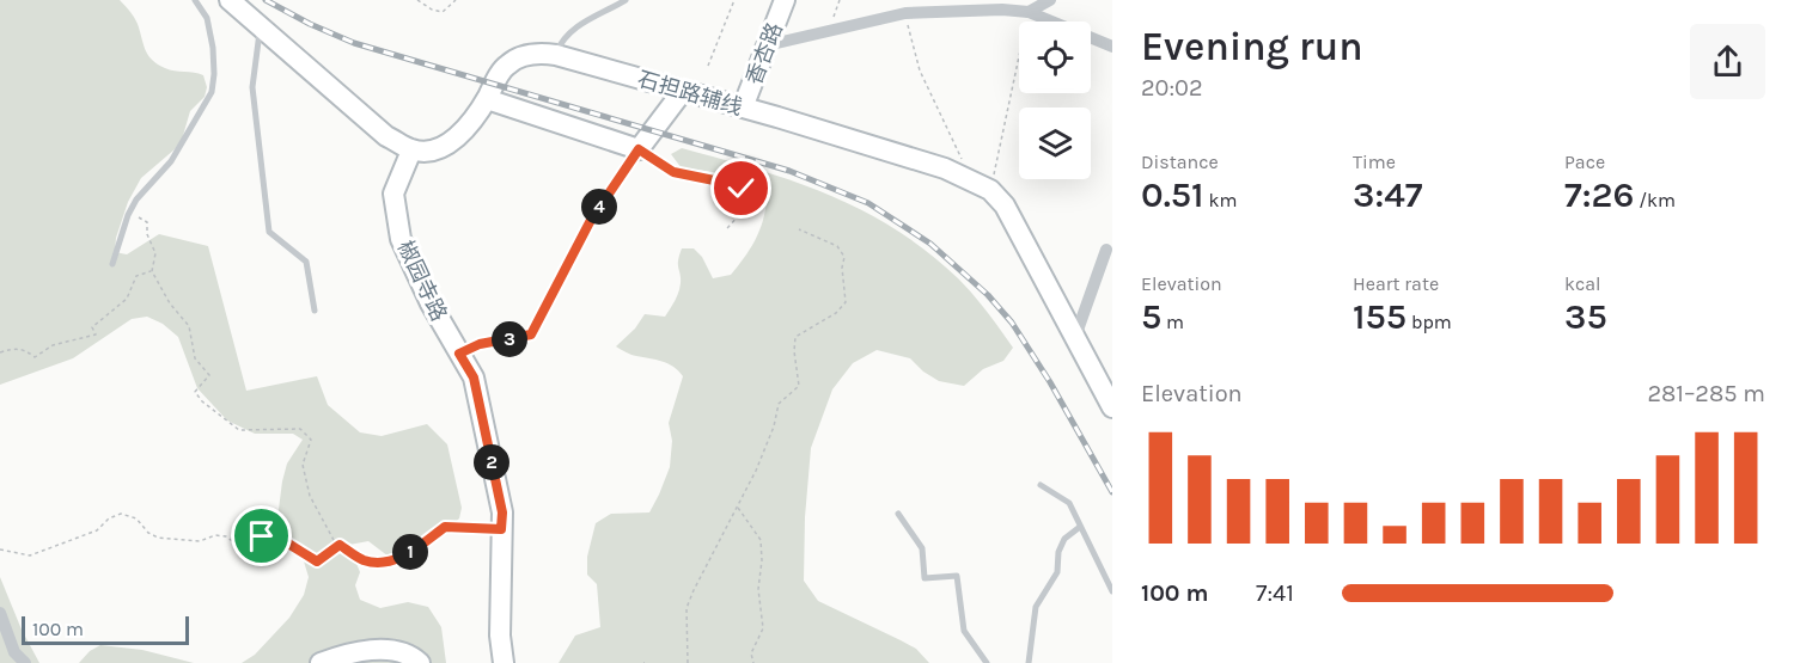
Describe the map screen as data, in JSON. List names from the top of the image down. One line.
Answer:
{"streets":{"main road":["香杏路","石担路辅线","椒园寺路"]},"crossings":[["香杏路","石担路辅线"],["石担路辅线","椒园寺路"]],"scale_bar":"100 m","page":{"heading":["Evening run","20:02"],"stats":[["Distance","0.51 km"],["Time","3:47"],["Pace","7:26 /km"],["Elevation","5 m"],["Heart rate","155 bpm"],["kcal","35"]],"pins":["4","3","2","1"],"chart":["Elevation","281–285 m"],"list":[{"name":"100 m","note":"7:41"}],"scale":"100 m"}}
